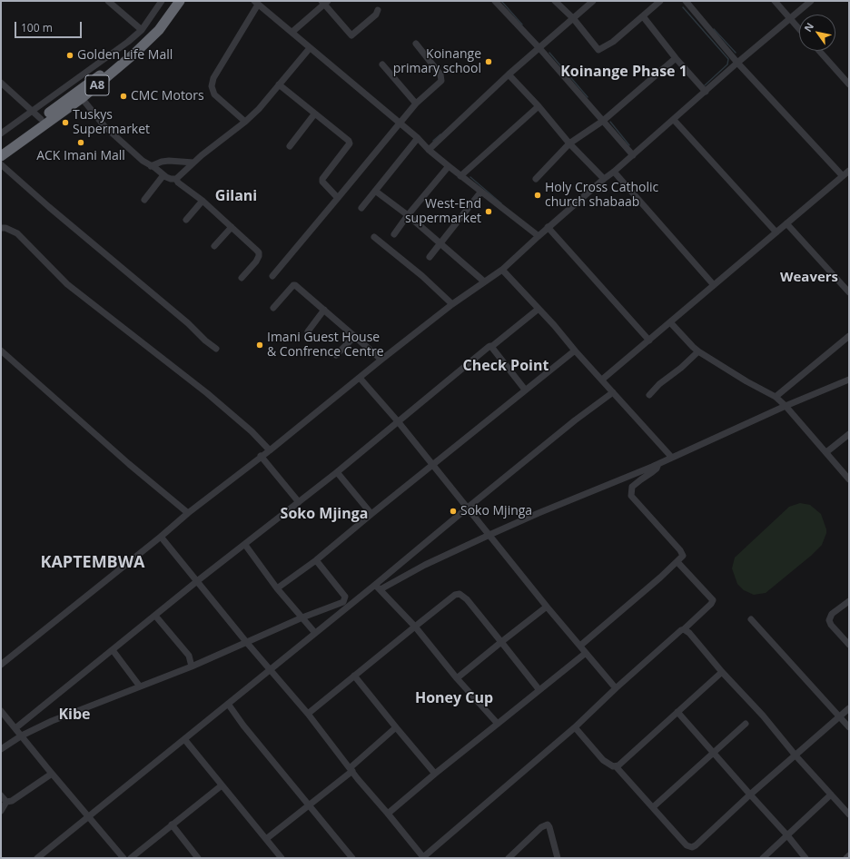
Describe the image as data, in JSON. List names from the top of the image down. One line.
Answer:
{"streets":{"highway":["A8"]},"districts":["Koinange Phase 1","Gilani","Weavers","Check Point","Soko Mjinga","KAPTEMBWA","Honey Cup","Kibe"],"places":["Golden Life Mall","Koinange primary school","CMC Motors","Tuskys Supermarket","ACK Imani Mall","Holy Cross Catholic church shabaab","West-End supermarket","Imani Guest House & Confrence Centre","Soko Mjinga"],"scale_bar":"100 m","north":"top left"}
